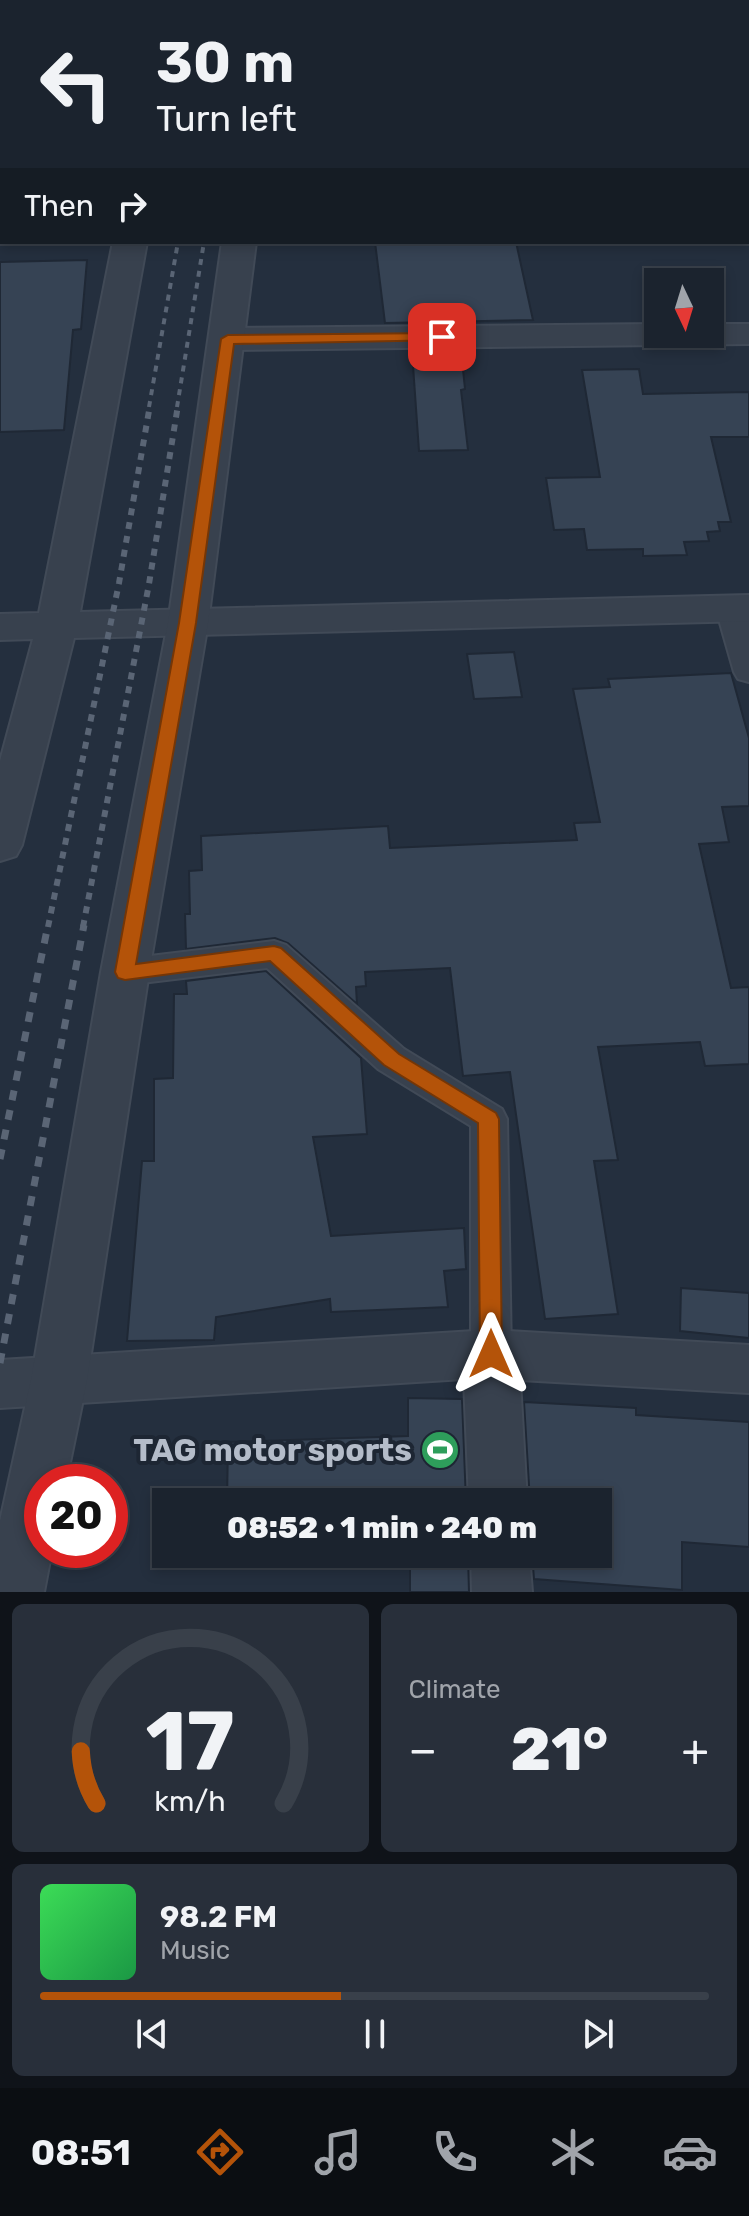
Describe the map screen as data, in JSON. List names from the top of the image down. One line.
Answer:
{"places":{"sports":["TAG motor sports"]},"north":"bottom","page":{"turn":["30 m","Turn left"],"then":"Then","limit":"20","trip":"08:52 · 1 min · 240 m","tile":"Climate","heat":["−","21°","+"],"song":["98.2 FM","Music"],"tabs":"08:51","gauge":["17","km/h"]}}
